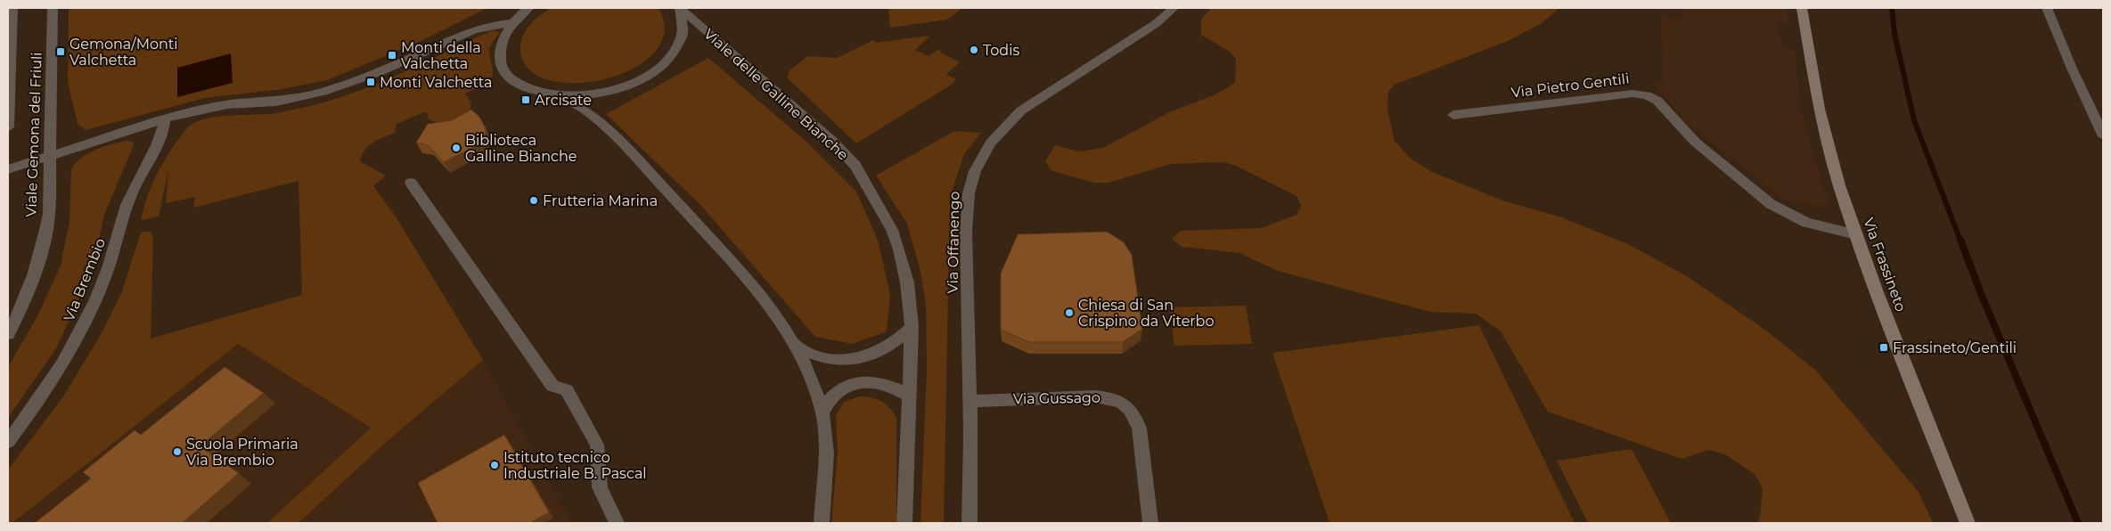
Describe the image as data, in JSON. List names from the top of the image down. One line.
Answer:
{"streets":{"street":["Via Pietro Gentili","Viale delle Galline Bianche","Viale Gemona del Friuli","Via Offanengo","Via Frassineto","Via Brembio","Via Gussago"]},"crossings":[["Via Pietro Gentili","Via Frassineto"],["Via Offanengo","Via Gussago"]],"places":{"other":["Todis","Biblioteca Galline Bianche","Frutteria Marina","Chiesa di San Crispino da Viterbo","Scuola Primaria Via Brembio","Istituto tecnico Industriale B. Pascal"],"transit":["Gemona/Monti Valchetta","Monti della Valchetta","Monti Valchetta","Arcisate","Frassineto/Gentili"]}}
